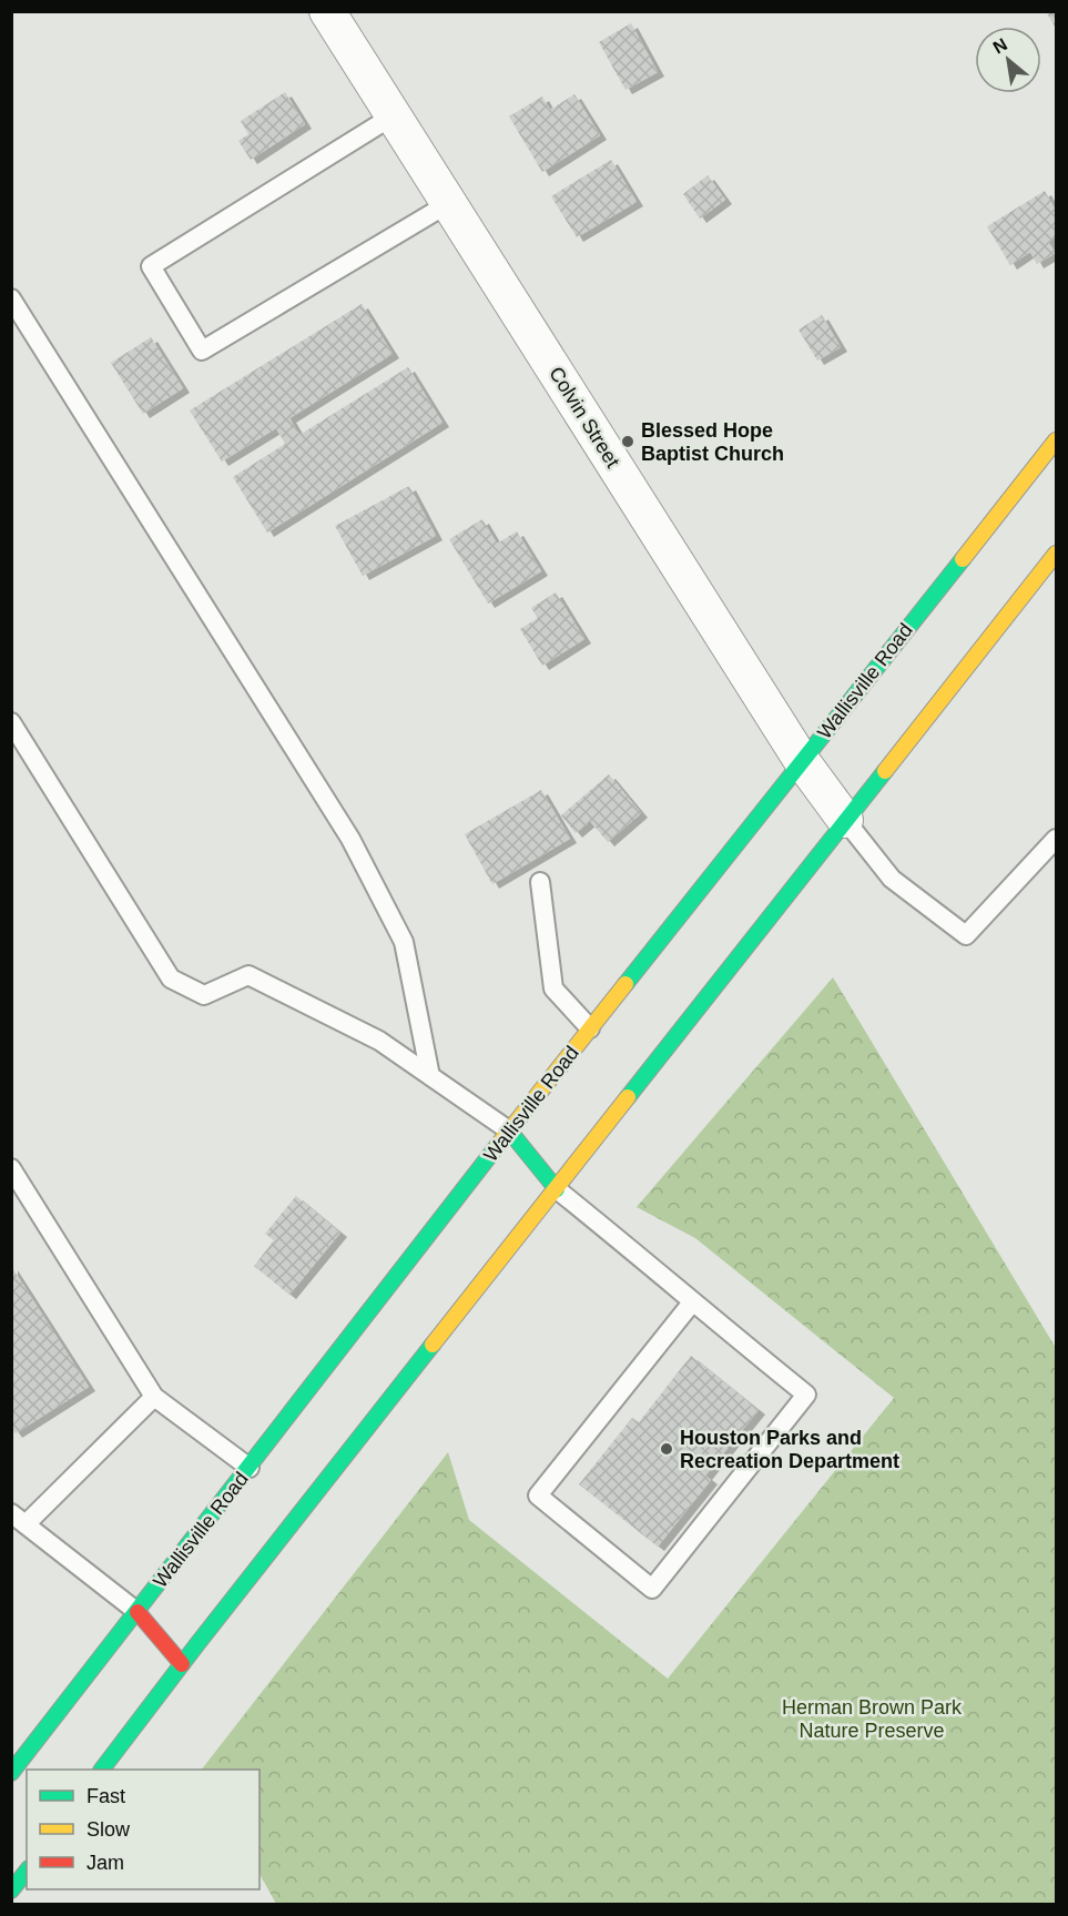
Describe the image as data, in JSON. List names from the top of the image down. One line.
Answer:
{"streets":{"main road":["Wallisville Road"],"street":["Colvin Street"]},"crossings":[["Colvin Street","Wallisville Road"]],"parks":["Herman Brown Park Nature Preserve"],"places":["Blessed Hope Baptist Church","Houston Parks and Recreation Department"],"legend":["Fast","Slow","Jam"],"north":"top left"}
